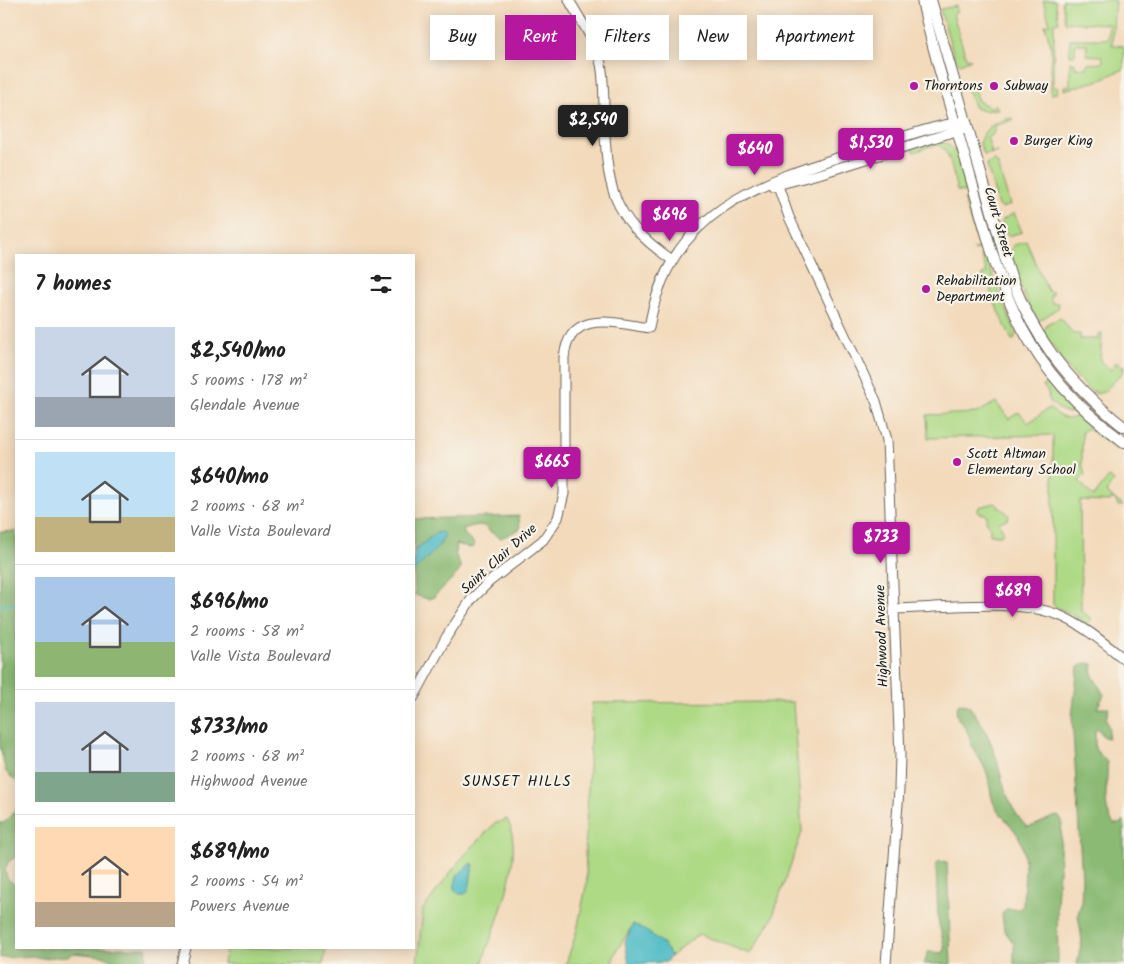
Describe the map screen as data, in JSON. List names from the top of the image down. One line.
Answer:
{"streets":{"main road":["Court Street"],"street":["Saint Clair Drive","Highwood Avenue"]},"districts":["SUNSET HILLS"],"places":["Thorntons","Subway","Burger King","Rehabilitation Department","Scott Altman Elementary School"],"page":{"chip":["Buy","Rent","Filters","New","Apartment"],"price":["$2,540","$1,530","$640","$696","$665","$733","$689"],"heading":"7 homes","list":[{"name":"$2,540/mo","note":"5 rooms · 178 m² · Glendale Avenue"},{"name":"$640/mo","note":"2 rooms · 68 m² · Valle Vista Boulevard"},{"name":"$696/mo","note":"2 rooms · 58 m² · Valle Vista Boulevard"},{"name":"$733/mo","note":"2 rooms · 68 m² · Highwood Avenue"},{"name":"$689/mo","note":"2 rooms · 54 m² · Powers Avenue"}]}}
